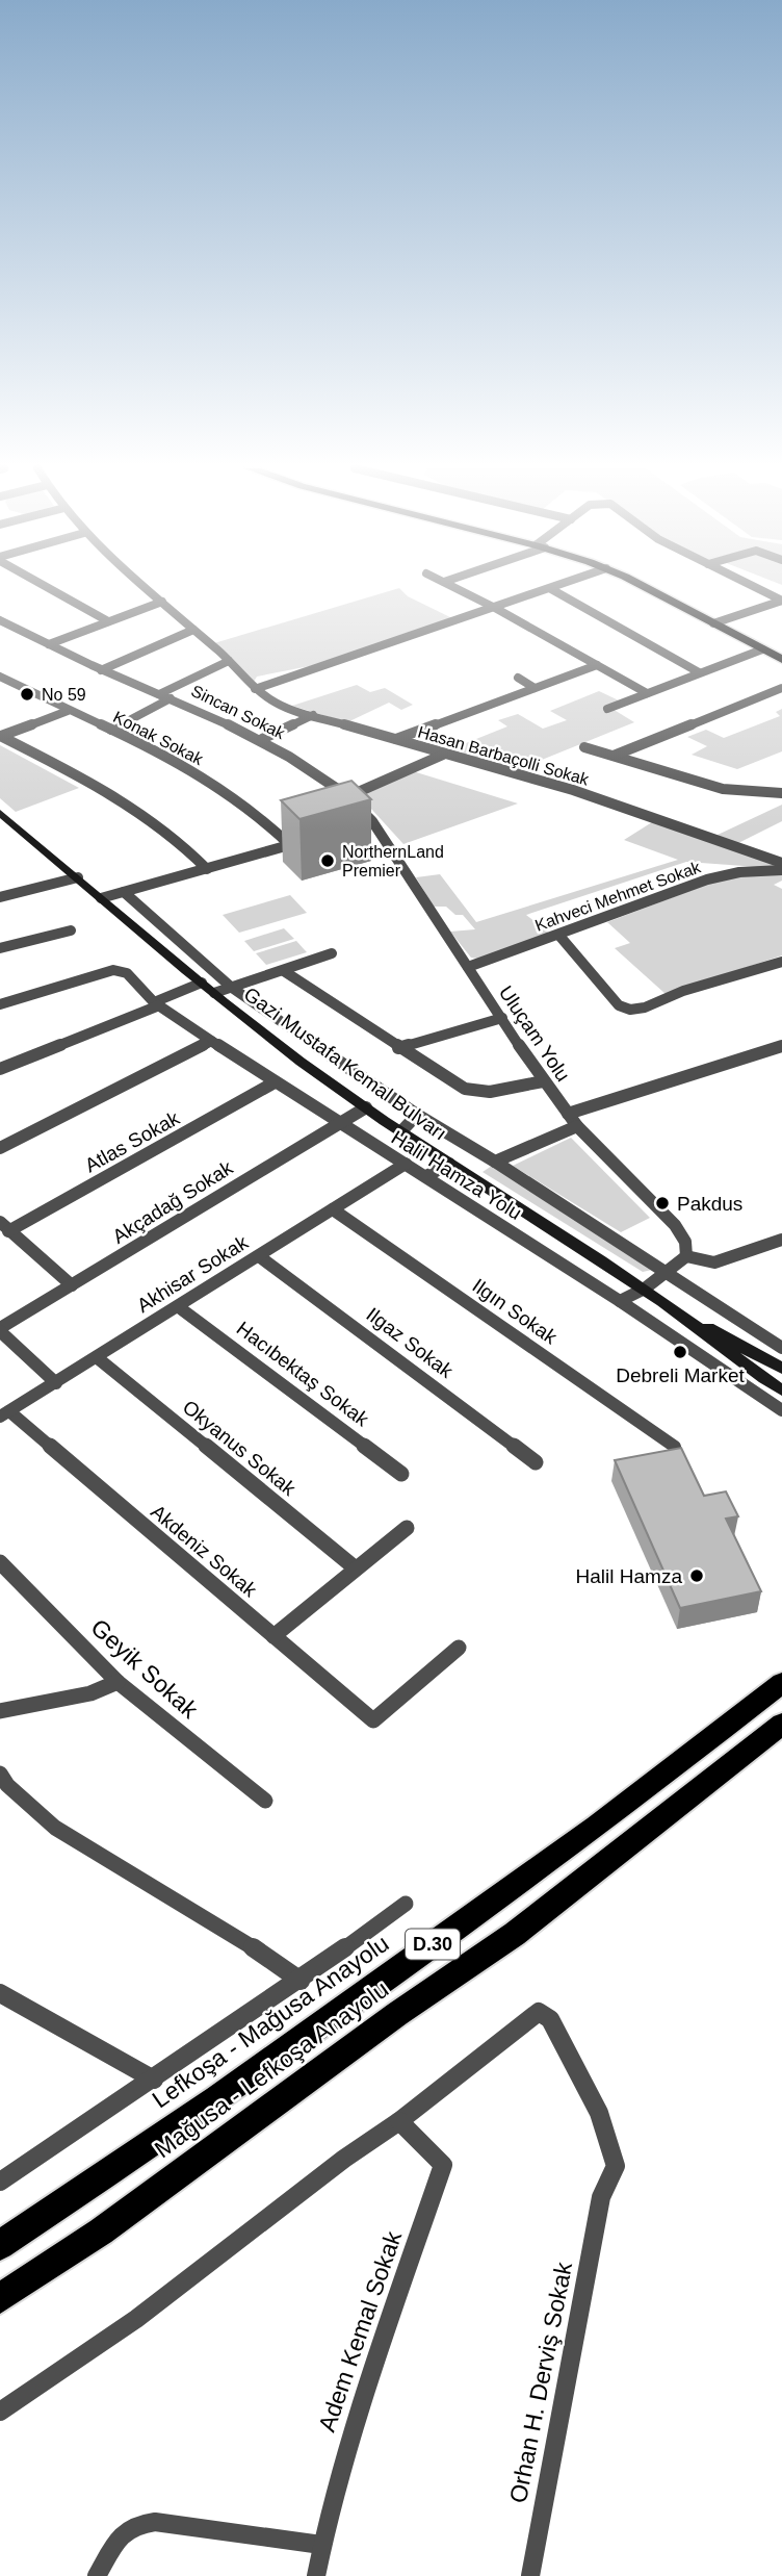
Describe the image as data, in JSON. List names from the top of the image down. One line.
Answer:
{"streets":{"highway":["D.30","Lefkoşa - Mağusa Anayolu","Mağusa - Lefkoşa Anayolu"],"main road":["Gazi Mustafa Kemal Bulvarı"],"street":["Sincan Sokak","Konak Sokak","Hasan Barbaçolli Sokak","Kahveci Mehmet Sokak","Uluçam Yolu","Atlas Sokak","Halil Hamza Yolu","Akçadağ Sokak","Akhisar Sokak","Ilgın Sokak","Ilgaz Sokak","Hacıbektaş Sokak","Okyanus Sokak","Akdeniz Sokak","Geyik Sokak","Adem Kemal Sokak","Orhan H. Derviş Sokak"]},"crossings":[["Sincan Sokak","Uluçam Yolu"],["Kahveci Mehmet Sokak","Uluçam Yolu"],["Gazi Mustafa Kemal Bulvarı","Akçadağ Sokak"],["Atlas Sokak","Halil Hamza Yolu"],["Halil Hamza Yolu","Akçadağ Sokak"],["Halil Hamza Yolu","Akhisar Sokak"],["Akhisar Sokak","Ilgın Sokak"],["Akhisar Sokak","Ilgaz Sokak"],["Akhisar Sokak","Hacıbektaş Sokak"],["Akhisar Sokak","Okyanus Sokak"],["Akhisar Sokak","Akdeniz Sokak"],["Adem Kemal Sokak","Orhan H. Derviş Sokak"]],"places":["No 59","NorthernLand Premier","Pakdus","Debreli Market","Halil Hamza"]}
